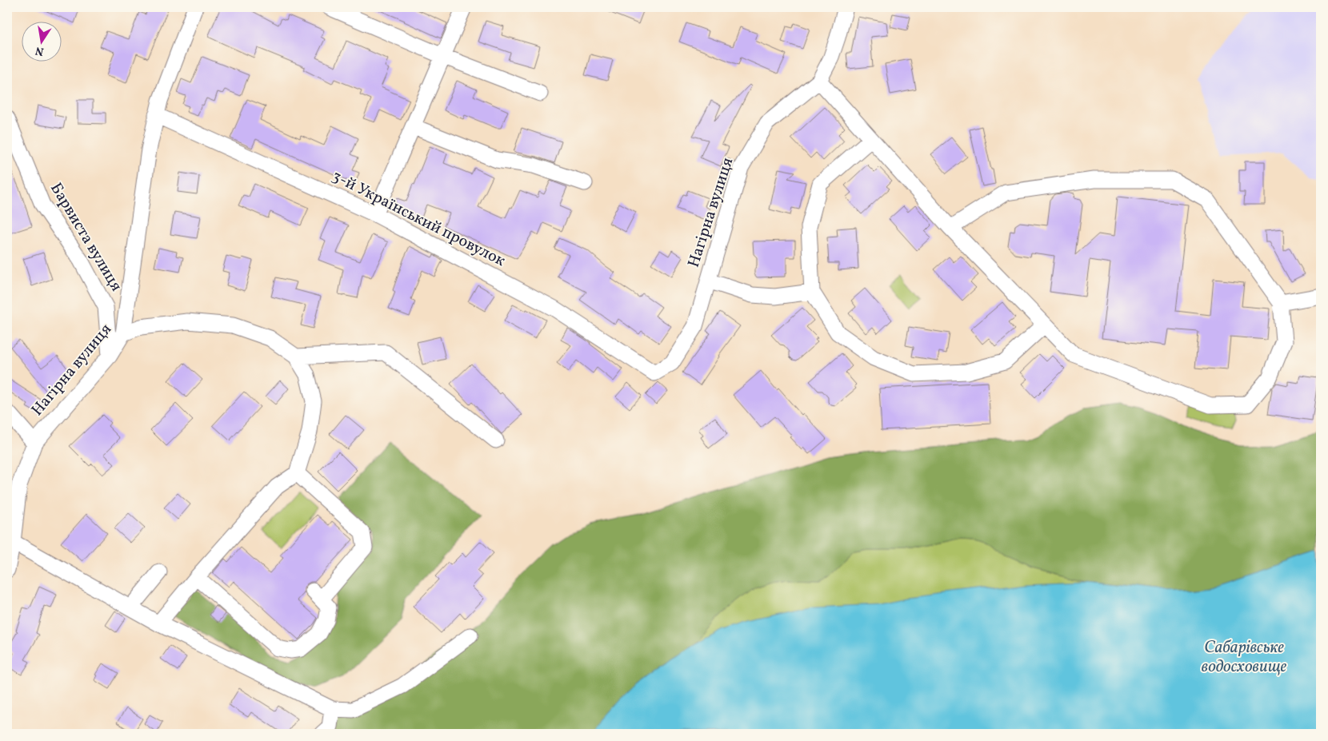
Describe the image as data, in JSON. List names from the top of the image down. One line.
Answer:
{"streets":{"street":["Нагірна вулиця","3-й Український провулок","Барвиста вулиця"]},"crossings":[["Нагірна вулиця","3-й Український провулок"],["Нагірна вулиця","Барвиста вулиця"]],"water":["Сабарівське водосховище"],"north":"bottom"}
